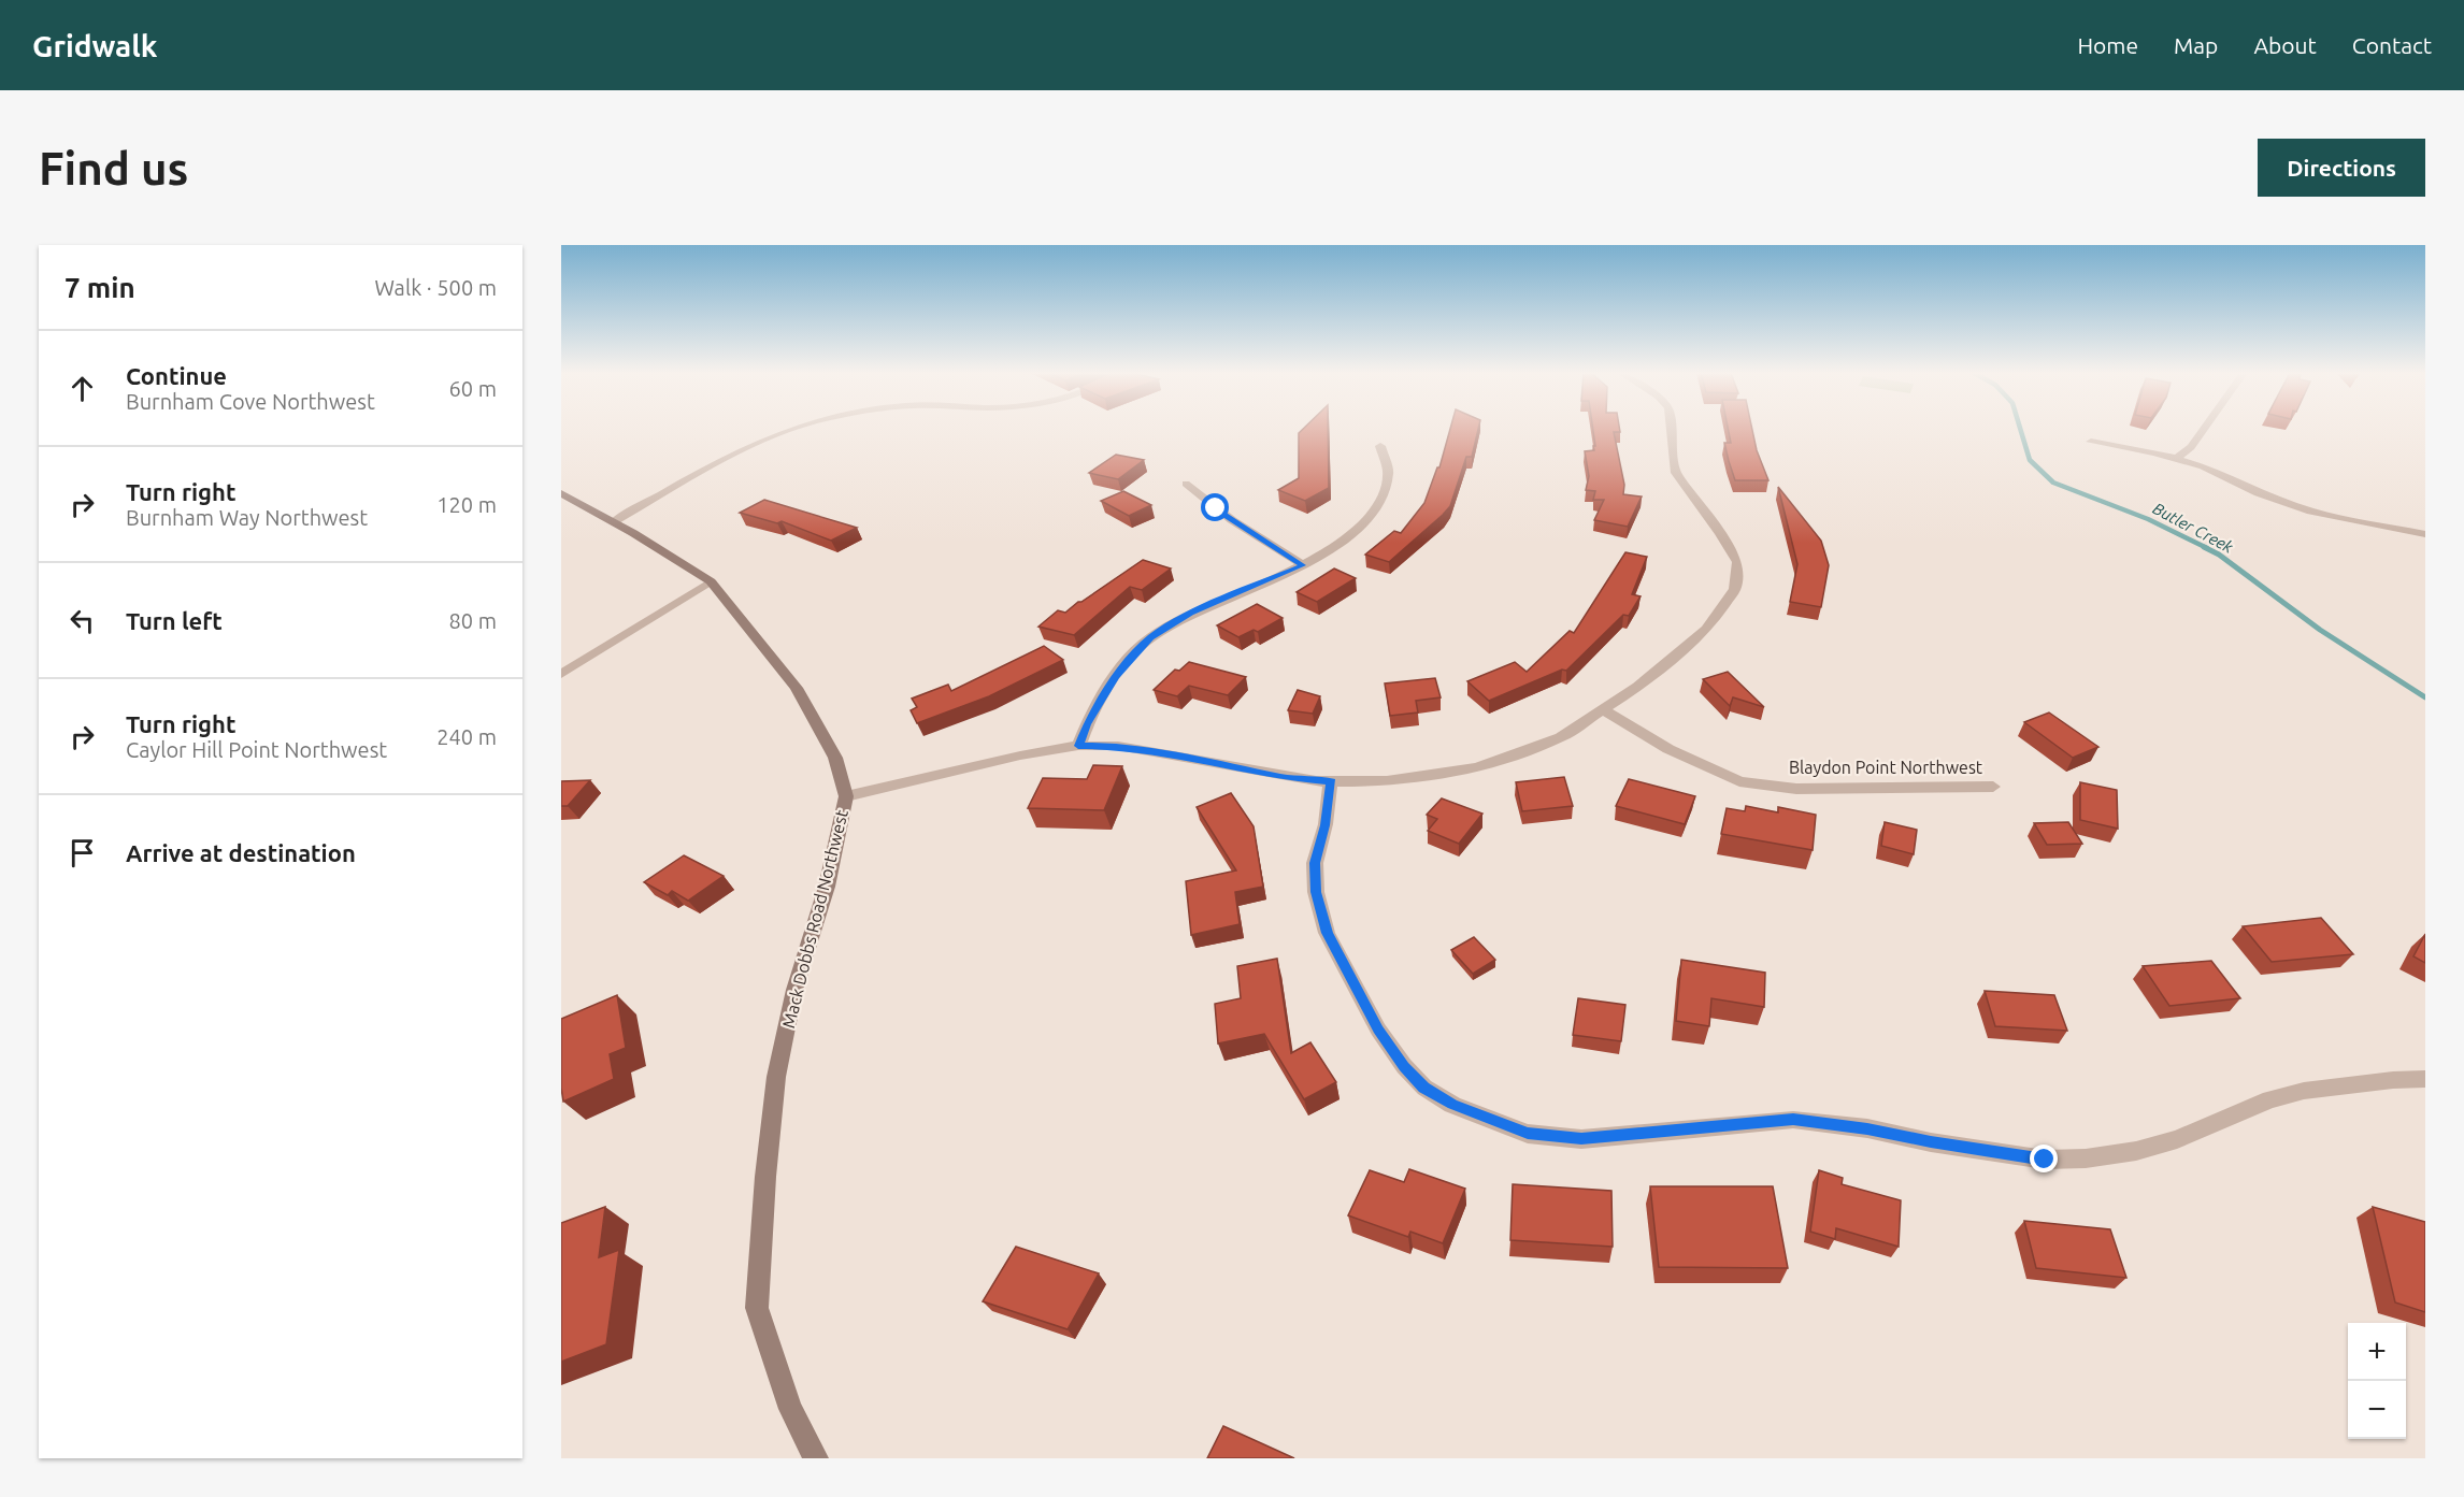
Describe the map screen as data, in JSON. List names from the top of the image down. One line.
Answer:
{"streets":{"street":["Blaydon Point Northwest","Mack Dobbs Road Northwest"]},"water":["Butler Creek"],"page":{"header":"Gridwalk","nav":["Home","Map","About","Contact"],"buttons":"Directions","title":"Find us","heading":["7 min","Walk · 500 m"],"list":[["Continue","Burnham Cove Northwest","60 m"],["Turn right","Burnham Way Northwest","120 m"],["Turn left","80 m"],["Turn right","Caylor Hill Point Northwest","240 m"],"Arrive at destination"],"map_buttons":["+","−"]}}
